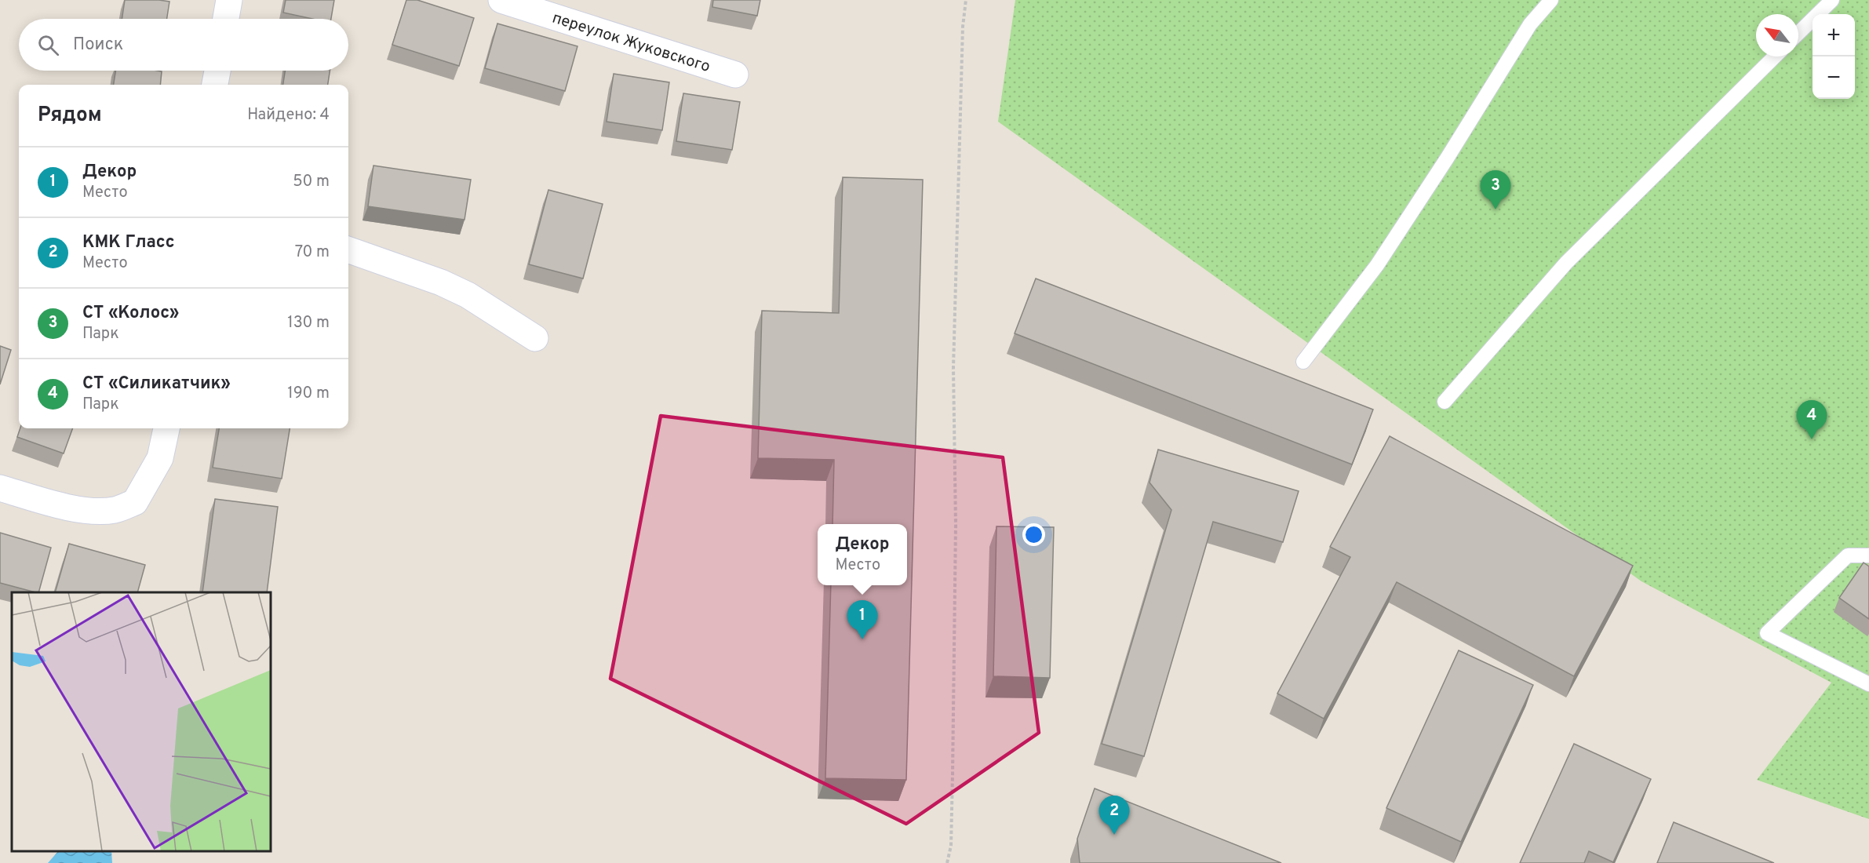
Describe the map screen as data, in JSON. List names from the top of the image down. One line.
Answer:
{"streets":{"street":["переулок Жуковского"]},"north":"top left","page":{"map_buttons":["+","−"],"search":"Поиск","heading":["Рядом","Найдено: 4"],"list":[{"mark":"1","name":"Декор","note":"Место","value":"50 m"},{"mark":"2","name":"КМК Гласс","note":"Место","value":"70 m"},{"mark":"3","name":"СТ «Колос»","note":"Парк","value":"130 m"},{"mark":"4","name":"СТ «Силикатчик»","note":"Парк","value":"190 m"}],"pins":["3","4","1","2"],"popup":["Декор","Место"]}}
